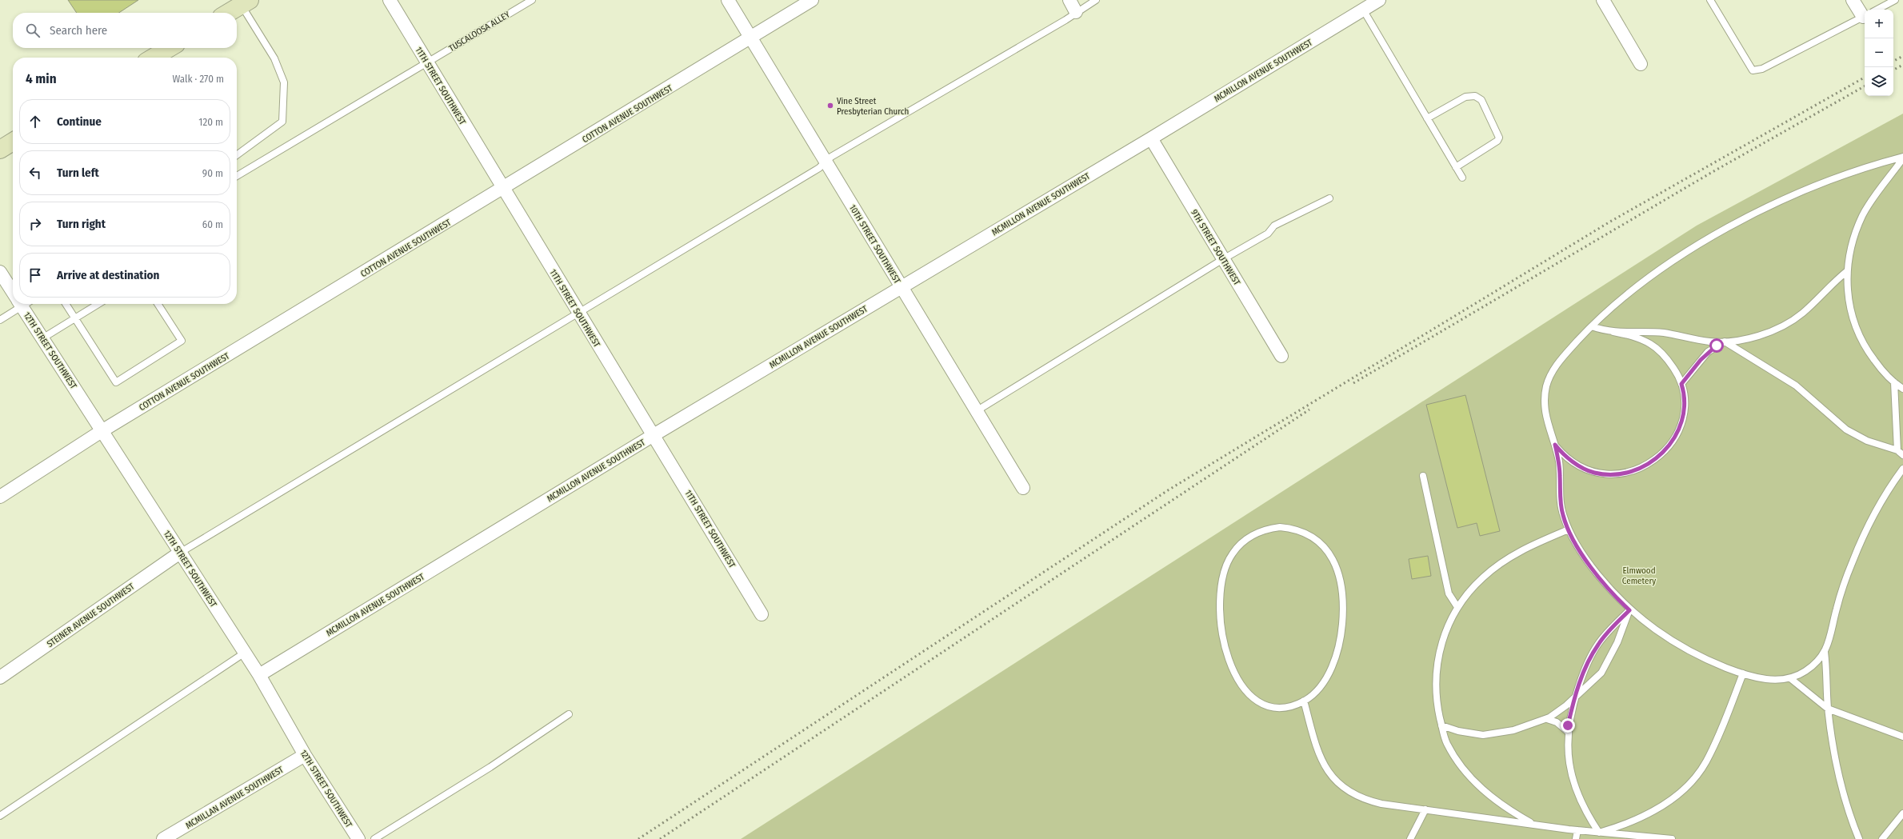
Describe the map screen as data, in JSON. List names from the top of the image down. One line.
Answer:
{"streets":{"street":["MCMILLON AVENUE SOUTHWEST","11TH STREET SOUTHWEST","COTTON AVENUE SOUTHWEST","10TH STREET SOUTHWEST","9TH STREET SOUTHWEST","12TH STREET SOUTHWEST","STEINER AVENUE SOUTHWEST","MCMILLAN AVENUE SOUTHWEST"],"lane":["TUSCALOOSA ALLEY"]},"crossings":[["TUSCALOOSA ALLEY","11TH STREET SOUTHWEST"],["MCMILLON AVENUE SOUTHWEST","11TH STREET SOUTHWEST"],["MCMILLON AVENUE SOUTHWEST","10TH STREET SOUTHWEST"],["MCMILLON AVENUE SOUTHWEST","9TH STREET SOUTHWEST"],["MCMILLON AVENUE SOUTHWEST","12TH STREET SOUTHWEST"],["11TH STREET SOUTHWEST","COTTON AVENUE SOUTHWEST"],["COTTON AVENUE SOUTHWEST","10TH STREET SOUTHWEST"],["COTTON AVENUE SOUTHWEST","12TH STREET SOUTHWEST"],["12TH STREET SOUTHWEST","STEINER AVENUE SOUTHWEST"],["12TH STREET SOUTHWEST","MCMILLAN AVENUE SOUTHWEST"]],"parks":["Elmwood Cemetery"],"places":["Vine Street Presbyterian Church"],"page":{"map_buttons":["+","−"],"search":"Search here","heading":["4 min","Walk · 270 m"],"list":[["Continue","120 m"],["Turn left","90 m"],["Turn right","60 m"],"Arrive at destination"]}}
